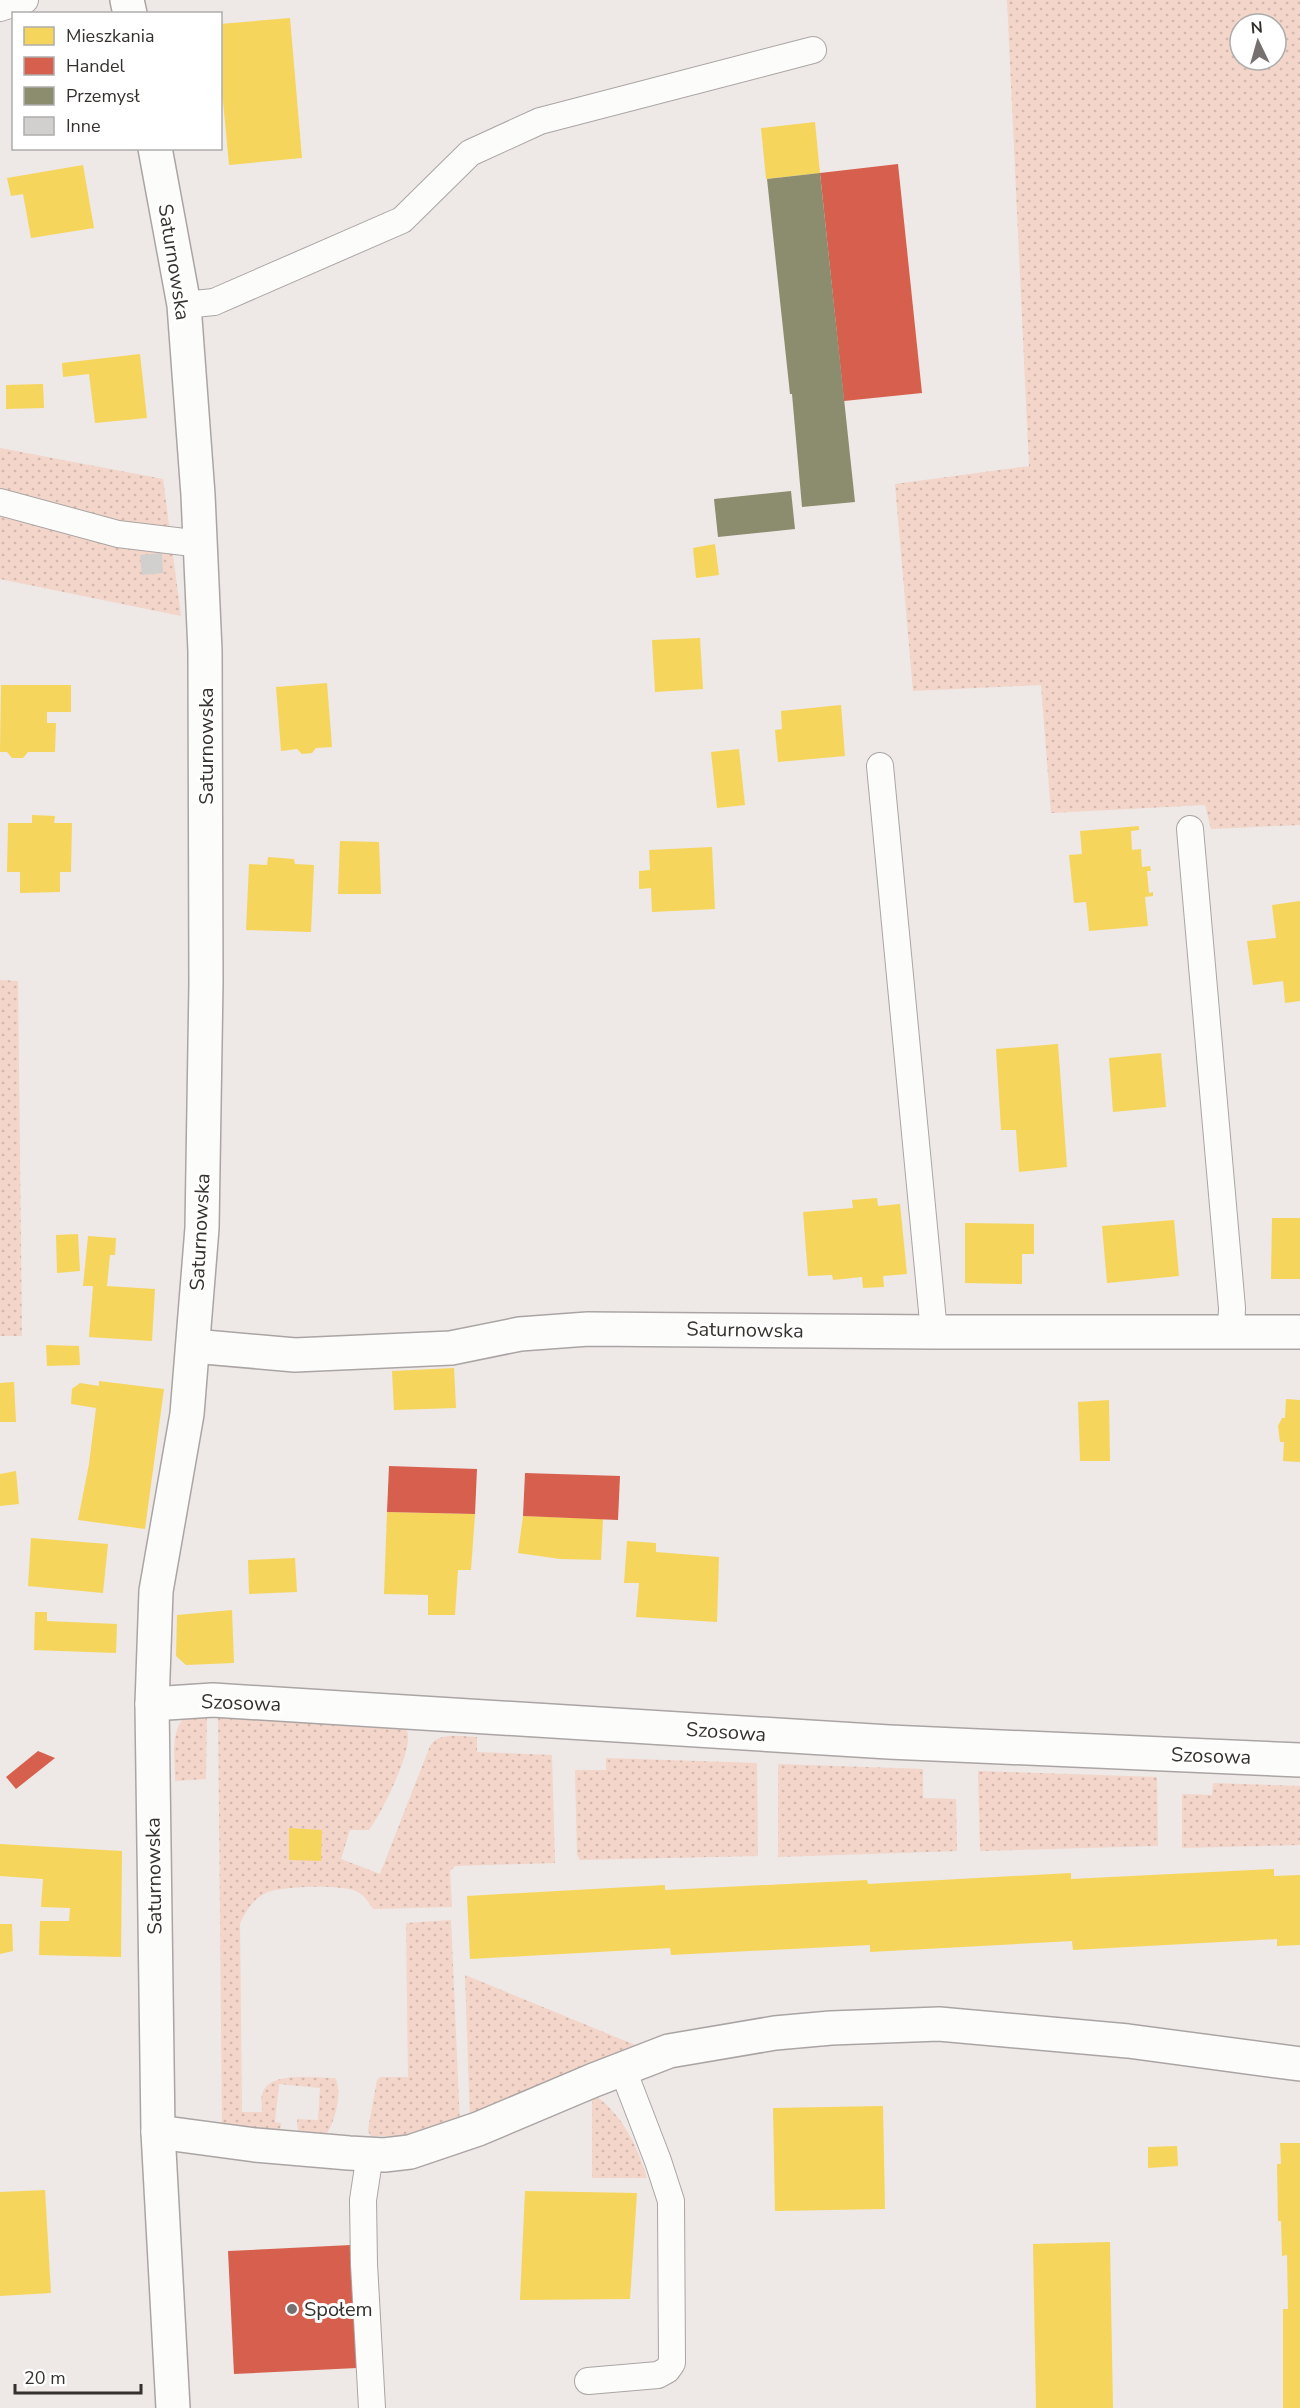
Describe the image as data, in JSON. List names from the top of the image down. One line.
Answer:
{"streets":{"street":["Saturnowska","Szosowa"]},"crossings":[["Saturnowska","Szosowa"]],"places":["Społem"],"legend":["Mieszkania","Handel","Przemysł","Inne"],"scale_bar":"20 m","north":"top"}
